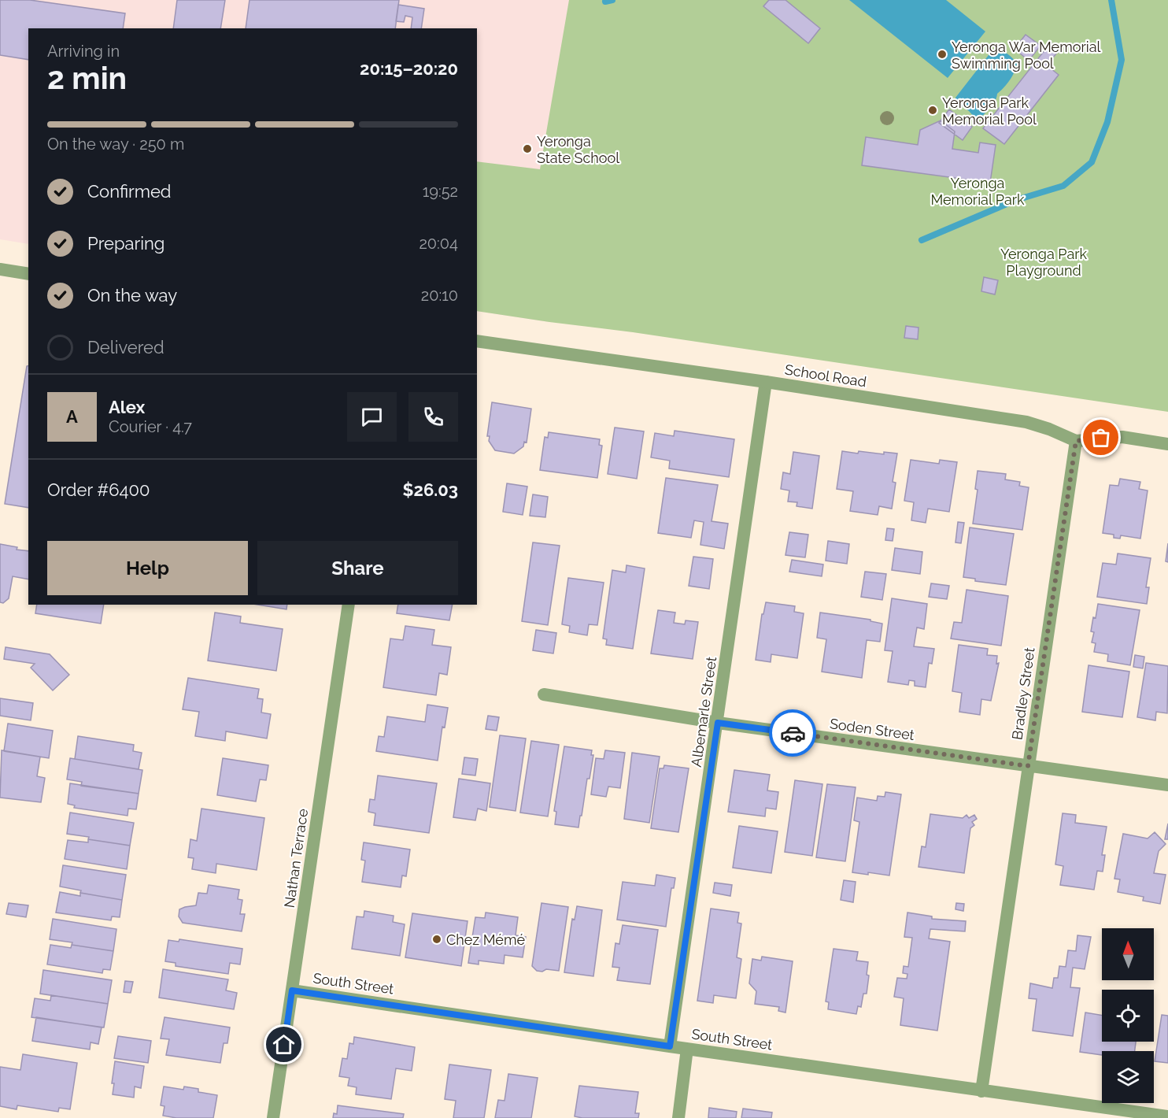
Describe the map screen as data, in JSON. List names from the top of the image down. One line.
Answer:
{"streets":{"street":["School Road","Bradley Street","Albemarle Street","Soden Street","Nathan Terrace","South Street"]},"crossings":[["School Road","Bradley Street"],["School Road","Albemarle Street"],["Bradley Street","Soden Street"],["Bradley Street","South Street"],["Albemarle Street","Soden Street"],["Albemarle Street","South Street"],["Nathan Terrace","South Street"]],"parks":["Yeronga Memorial Park","Yeronga Park Playground"],"places":["Yeronga War Memorial Swimming Pool","Yeronga Park Memorial Pool","Yeronga State School","Chez Mémé"],"north":"top","page":{"heading":["2 min","Arriving in","20:15–20:20"],"panel":["Alex","Courier · 4.7","Order #6400","$26.03"],"bar":"On the way · 250 m","list":[["Confirmed","19:52"],["Preparing","20:04"],["On the way","20:10"],"Delivered"],"round":"A","buttons":["Help","Share"]}}
